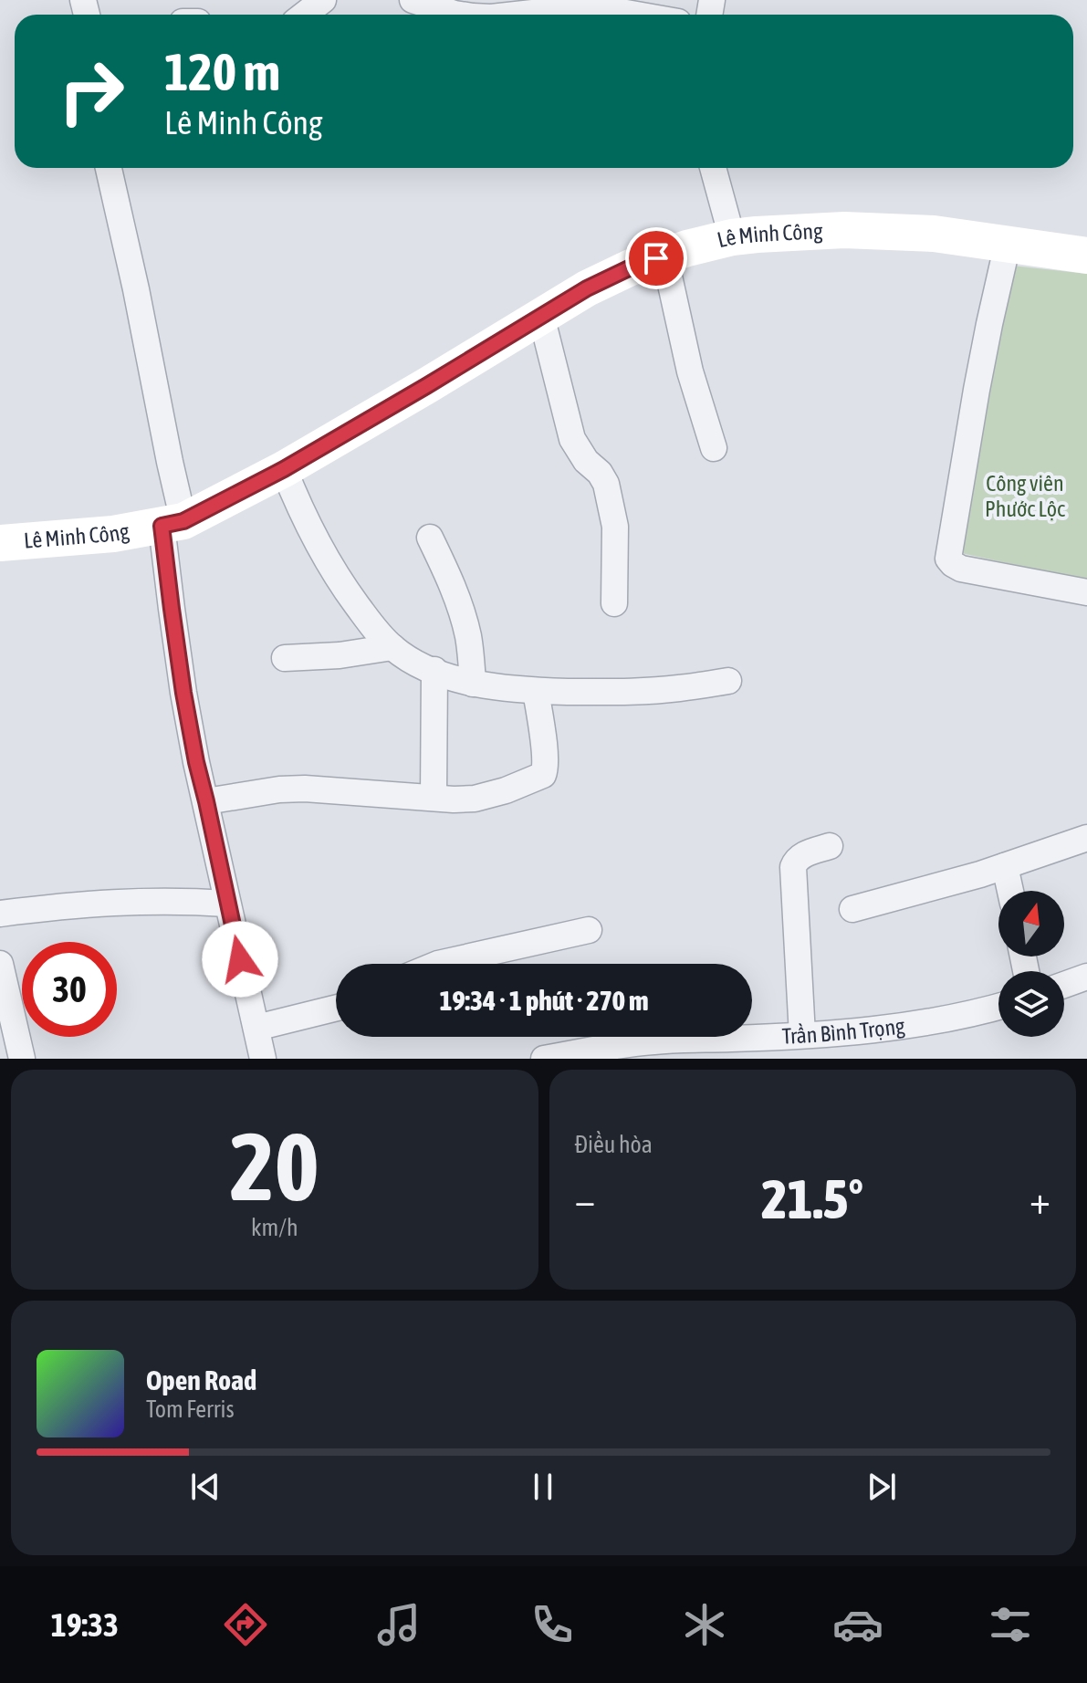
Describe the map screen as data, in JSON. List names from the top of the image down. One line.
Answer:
{"streets":{"main road":["Lê Minh Công"],"street":["Trần Bình Trọng"]},"parks":["Công viên Phước Lộc"],"north":"top","page":{"turn":["120 m","Lê Minh Công"],"limit":"30","trip":"19:34 · 1 phút · 270 m","tile":[["20","km/h"],"Điều hòa"],"heat":["−","21.5°","+"],"song":["Open Road","Tom Ferris"],"tabs":"19:33"}}
